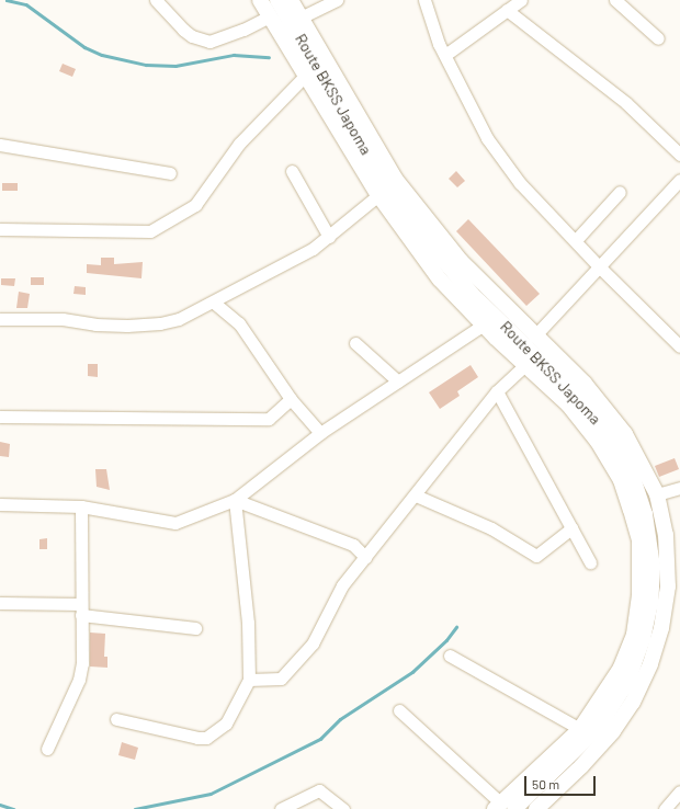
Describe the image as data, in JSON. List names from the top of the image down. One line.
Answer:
{"streets":{"main road":["Route BKSS Japoma"]},"scale_bar":"50 m"}
